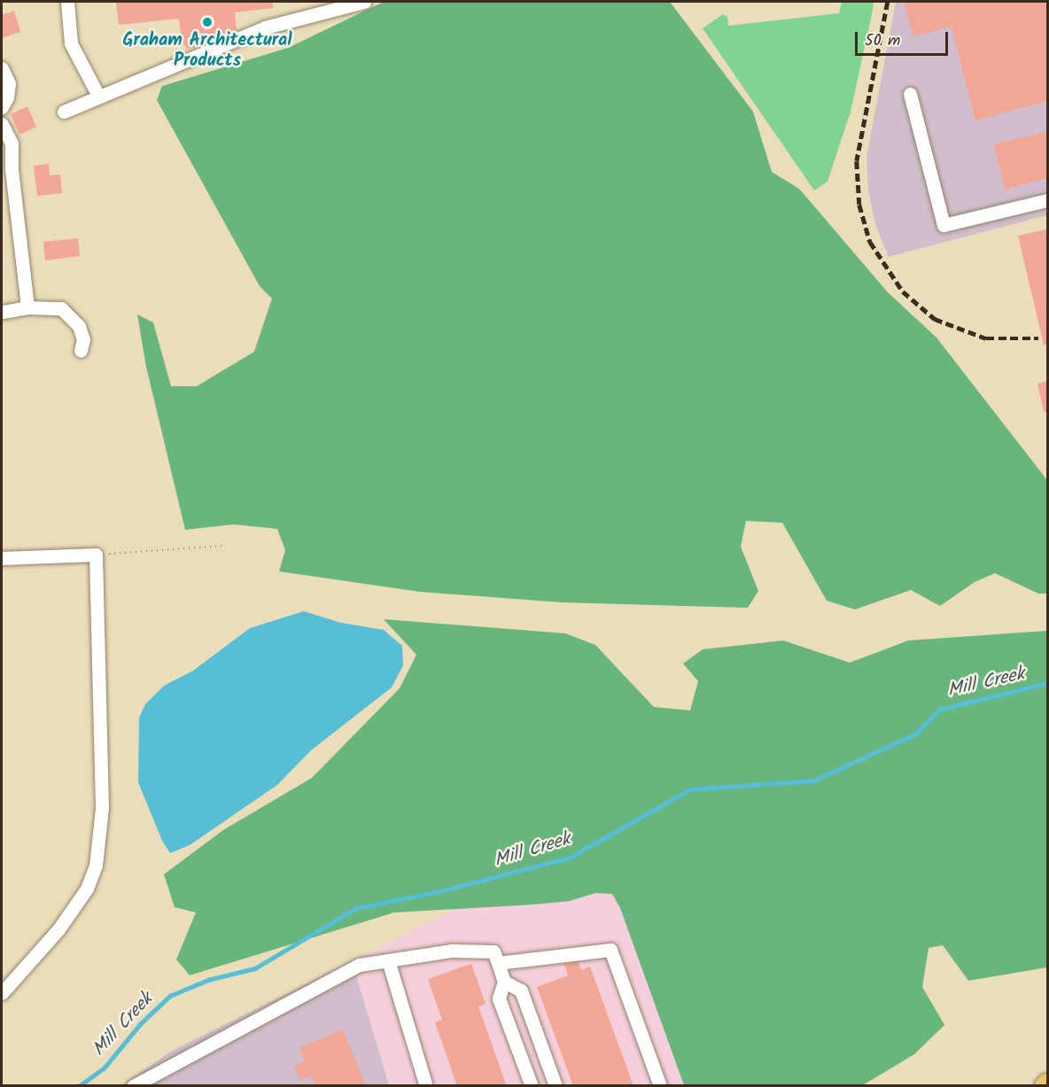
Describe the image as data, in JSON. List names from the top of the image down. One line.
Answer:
{"water":["Mill Creek"],"places":["Graham Architectural Products"],"scale_bar":"50 m"}
